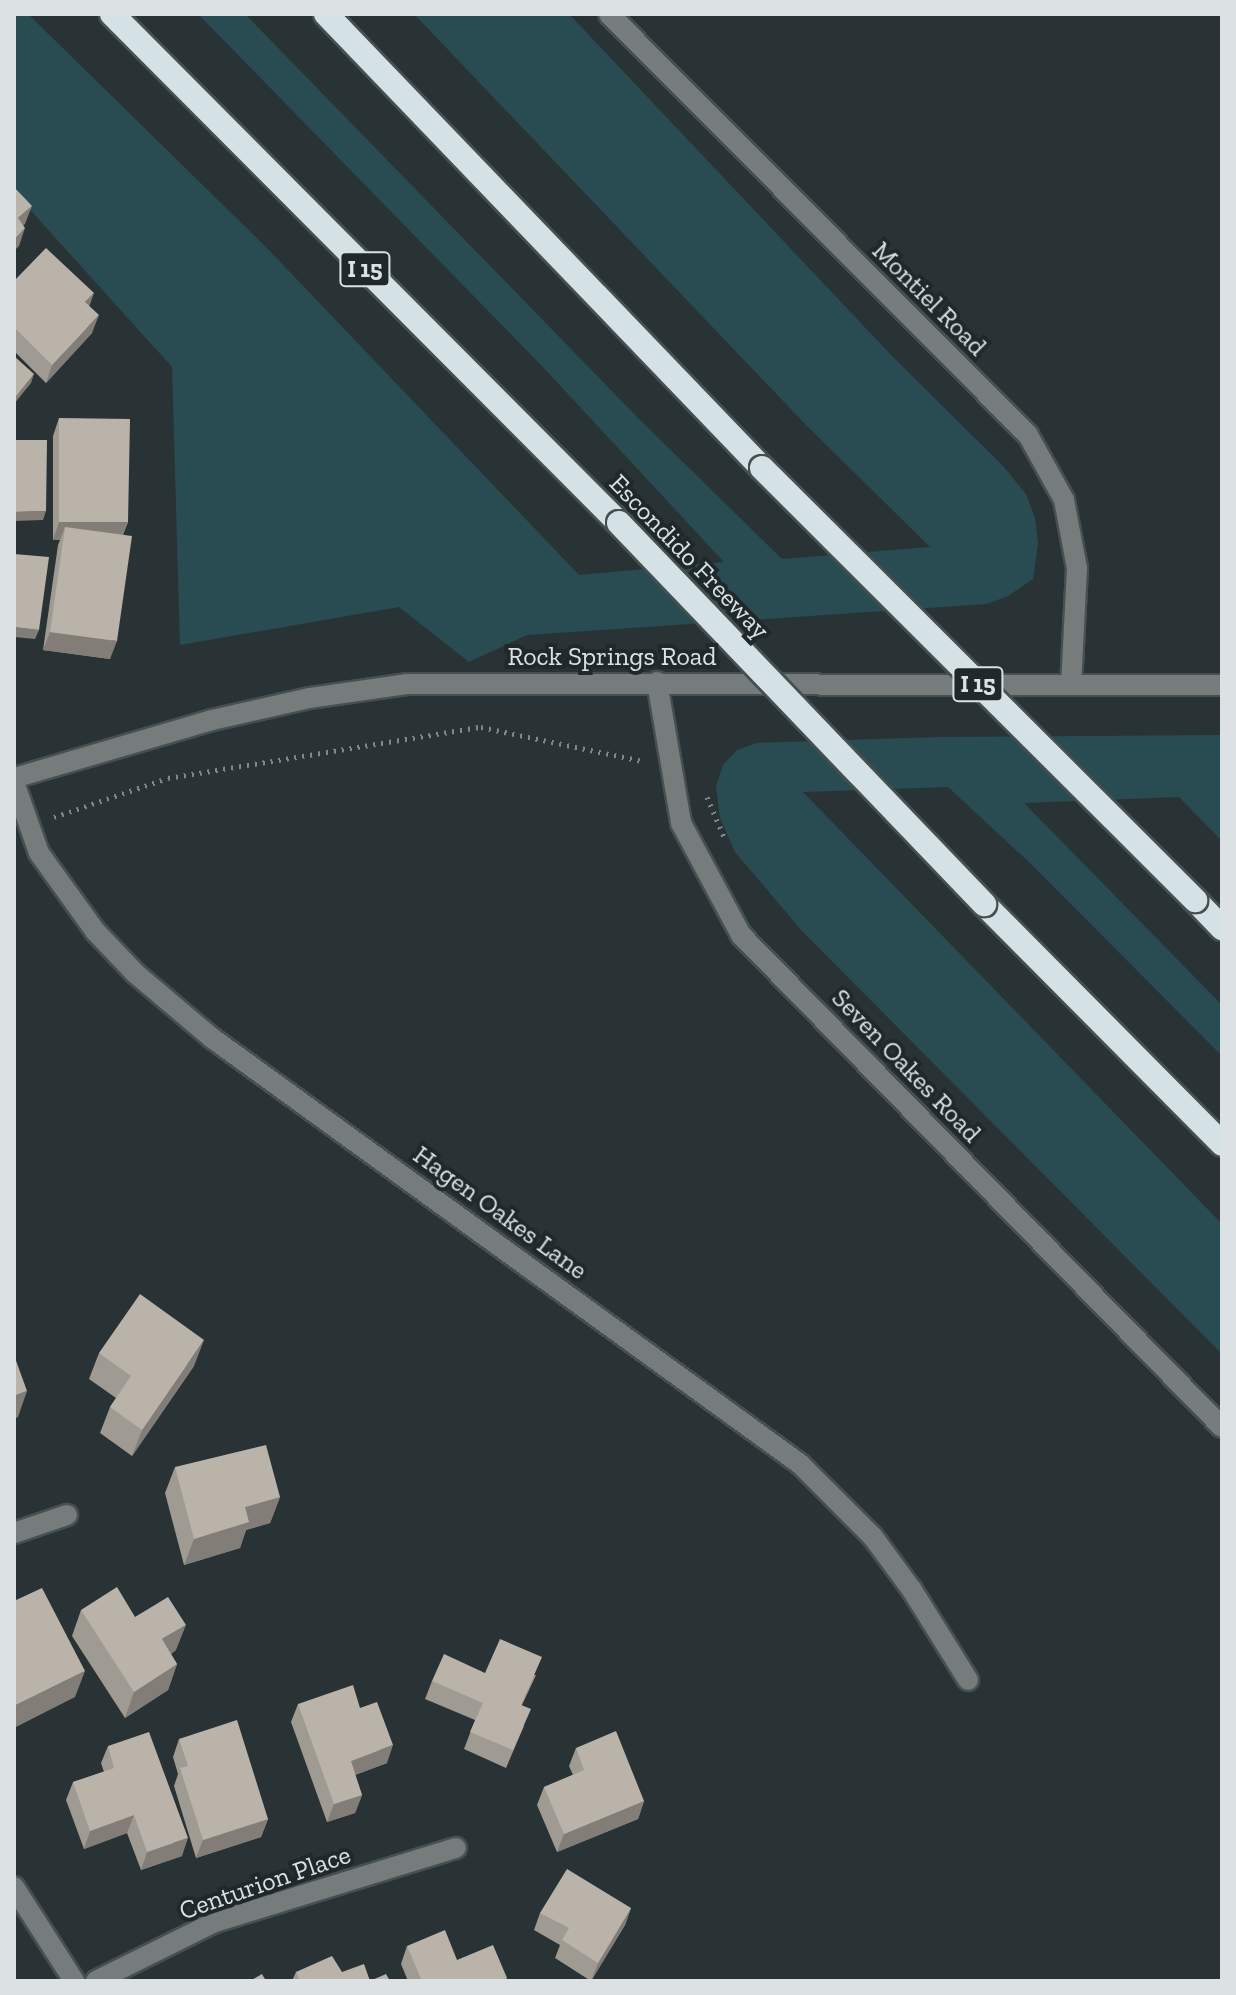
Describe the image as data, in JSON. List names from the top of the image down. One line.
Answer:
{"streets":{"highway":["I 15","Escondido Freeway"],"street":["Montiel Road","Rock Springs Road","Seven Oakes Road","Hagen Oakes Lane","Centurion Place"]},"crossings":[["Montiel Road","Rock Springs Road"],["Rock Springs Road","Seven Oakes Road"],["Rock Springs Road","Hagen Oakes Lane"]]}
